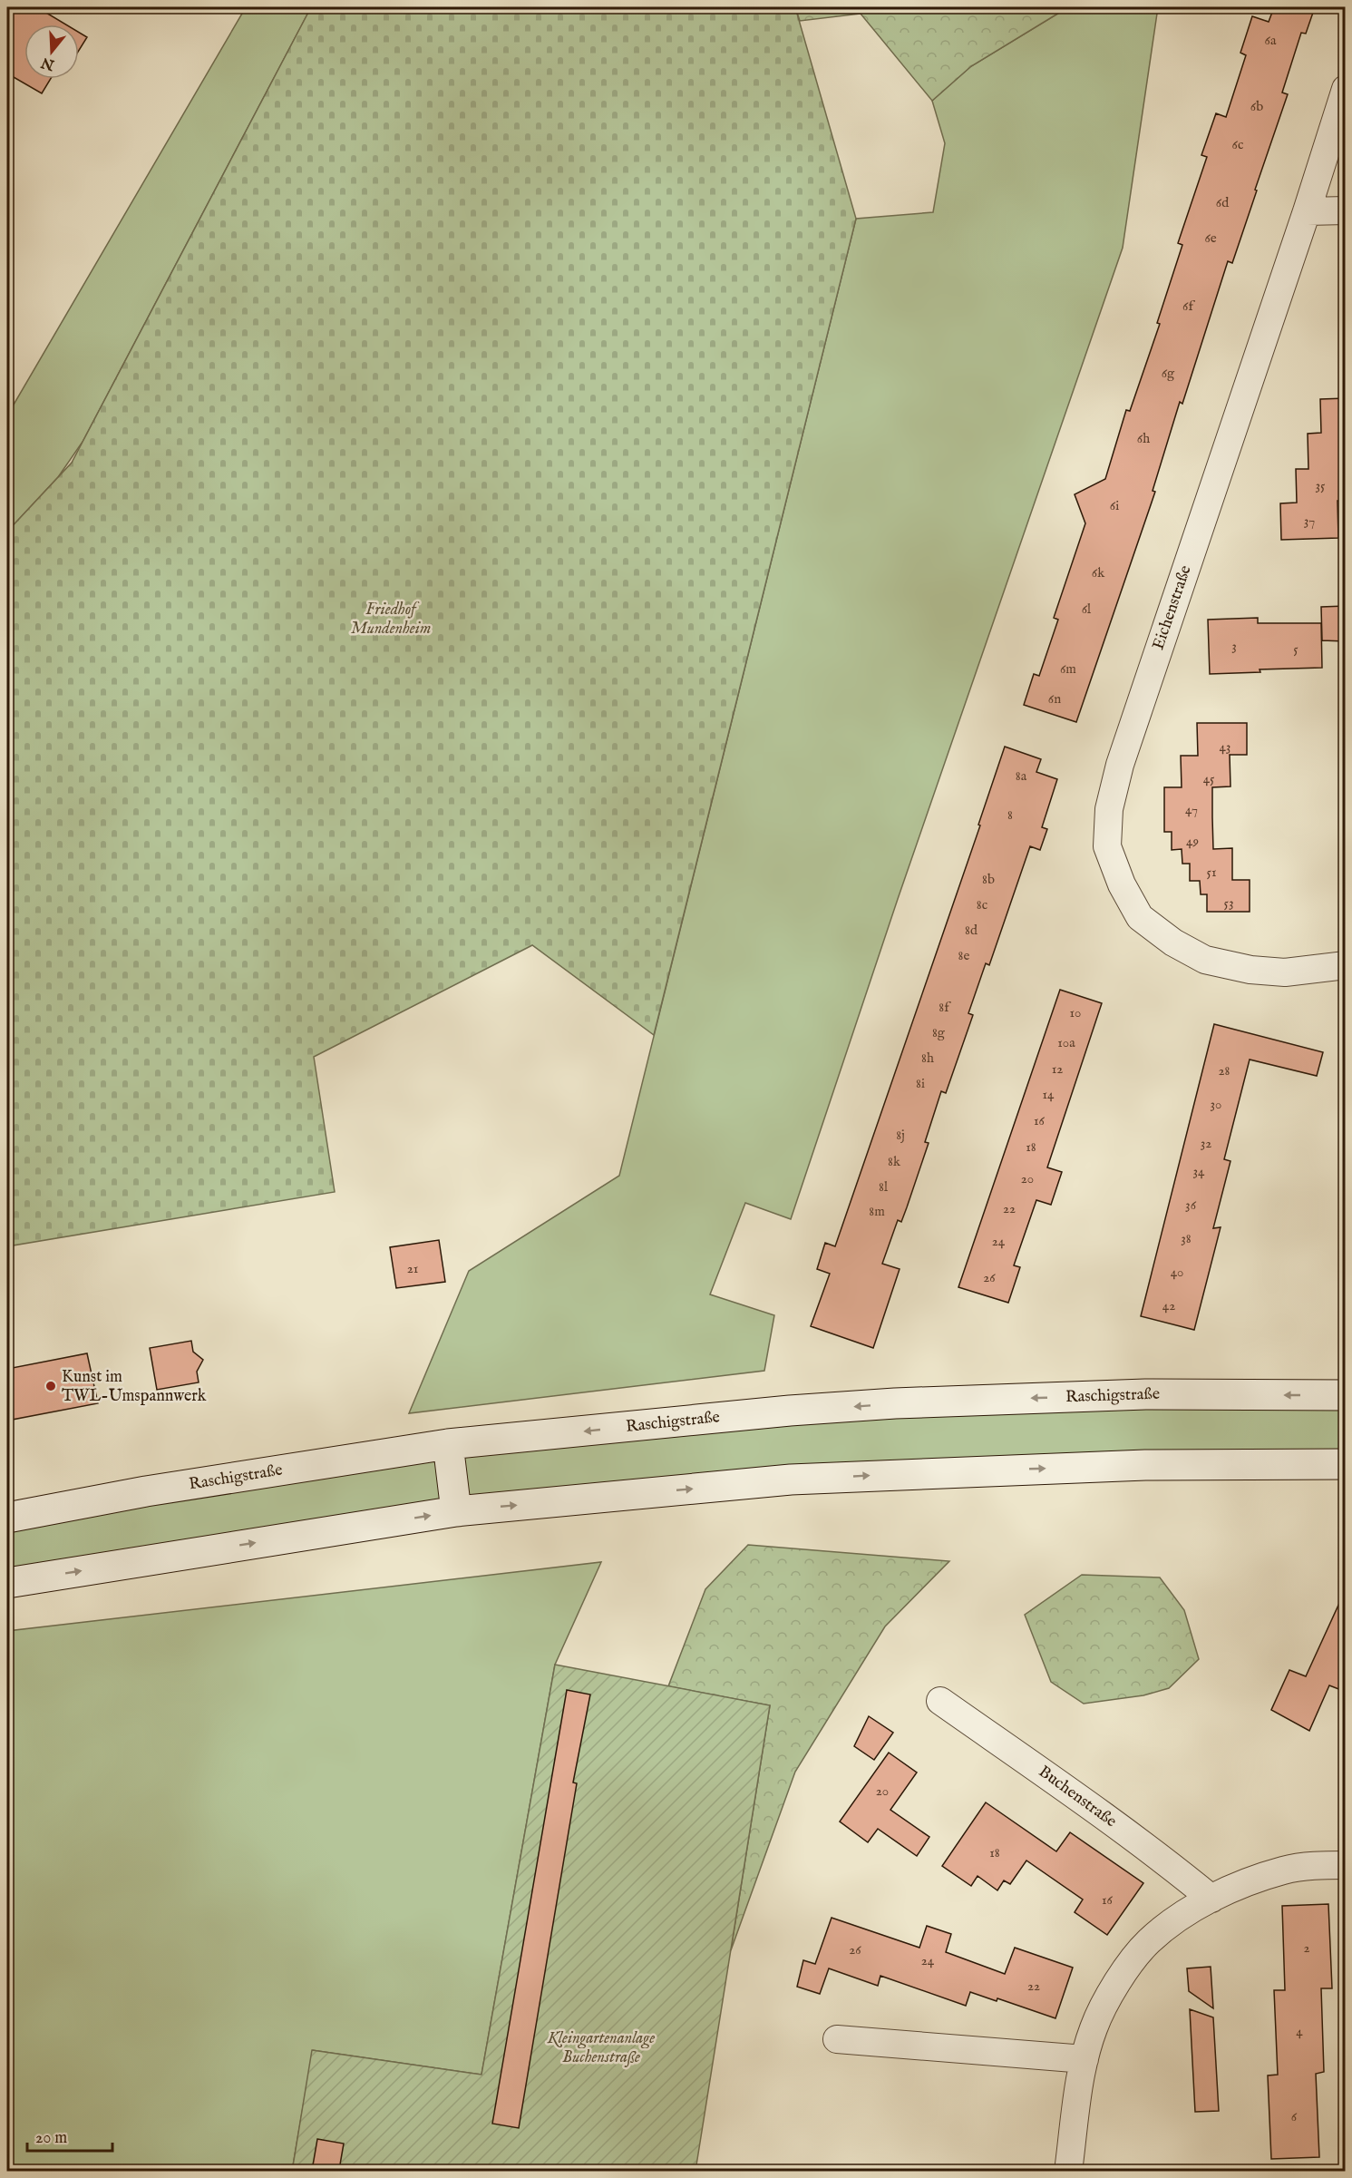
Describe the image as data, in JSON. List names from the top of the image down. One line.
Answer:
{"streets":{"street":["Eichenstraße","Raschigstraße","Buchenstraße"]},"parks":["Friedhof Mundenheim","Kleingartenanlage Buchenstraße"],"places":["Kunst im TWL-Umspannwerk"],"house_numbers":["6a","6b","6c","6d","6e","6f","6g","6h","35","6i","37","6k","6l","3","5","6m","6n","43","8a","45","47","8","49","51","8b","53","8c","8d","8e","8f","10","8g","10a","8h","12","28","8i","14","30","16","8j","32","18","8k","34","20","8l","36","22","8m","38","24","21","40","26","42","20","18","16","2","26","24","22","4","6"],"scale_bar":"20 m","north":"bottom"}
